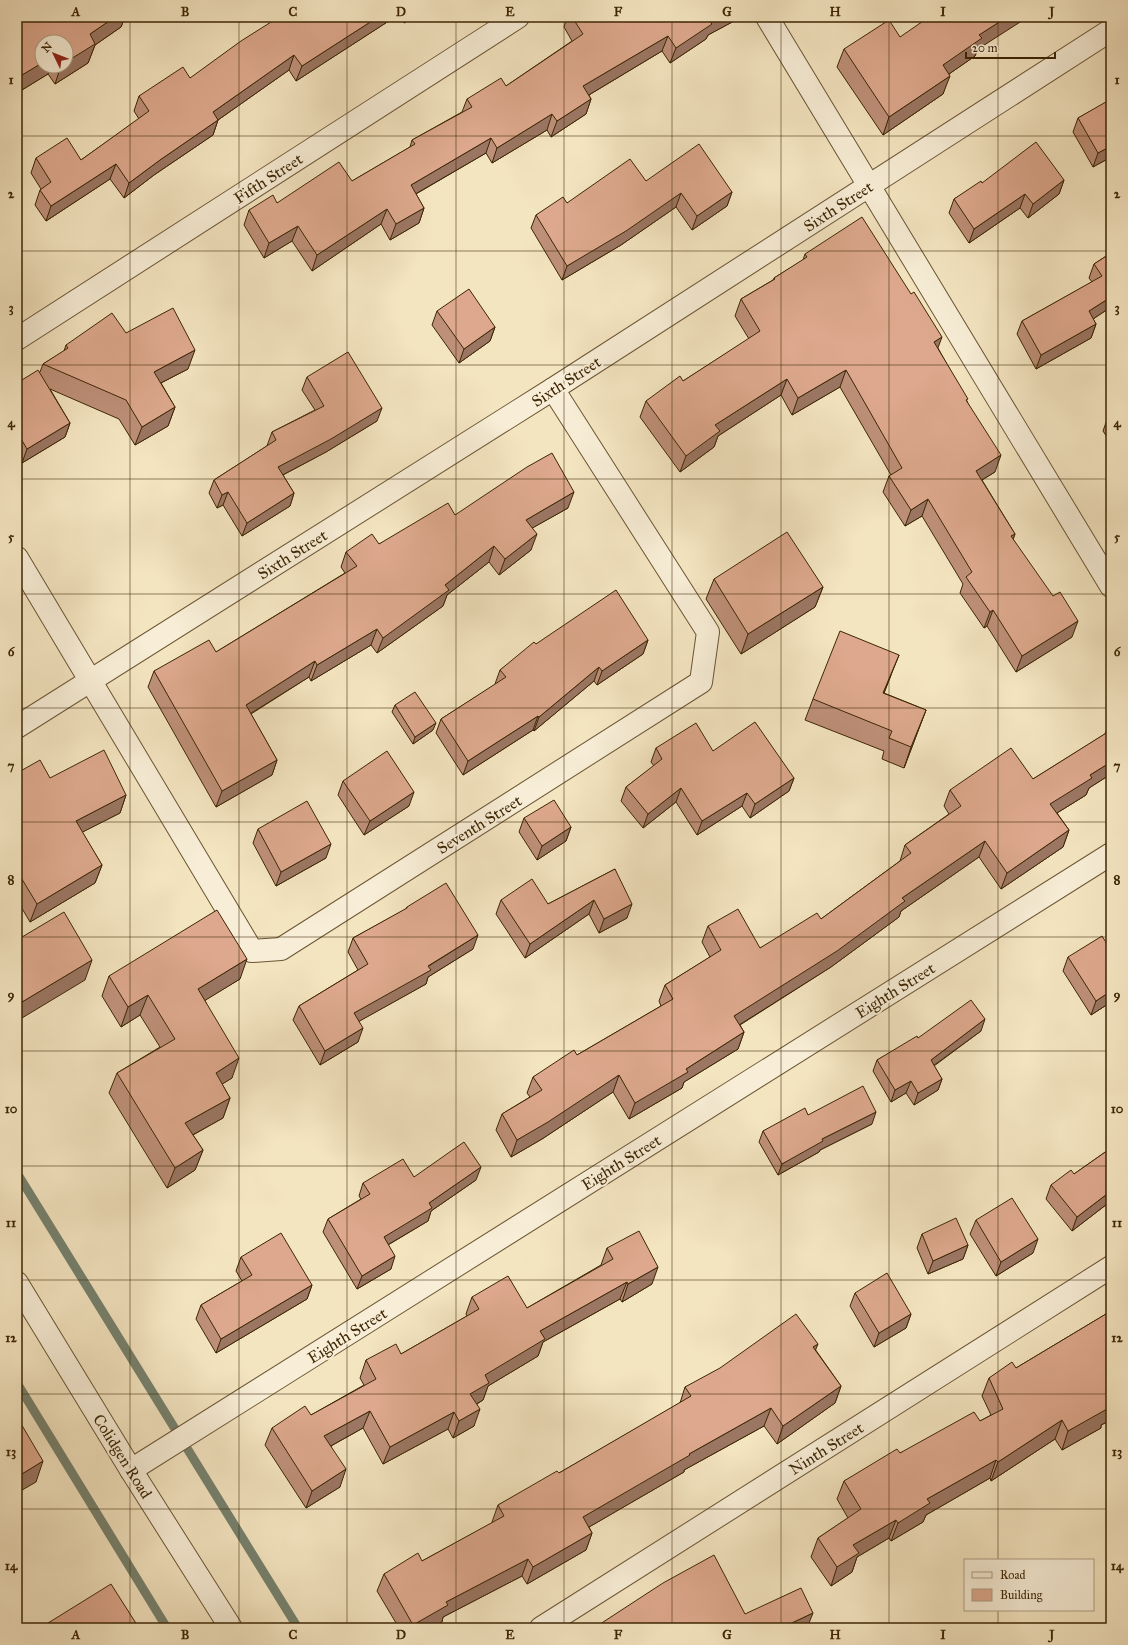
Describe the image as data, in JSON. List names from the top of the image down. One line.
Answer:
{"streets":{"street":["Fifth Street","Sixth Street","Seventh Street","Eighth Street","Ninth Street","Colidgen Road"]},"crossings":[["Sixth Street","Seventh Street"],["Eighth Street","Colidgen Road"]],"legend":["Road","Building"],"scale_bar":"20 m","north":"top left","grid":{"columns":["A","B","C","D","E","F","G","H","I","J"],"rows":["1","2","3","4","5","6","7","8","9","10","11","12","13","14"]}}
